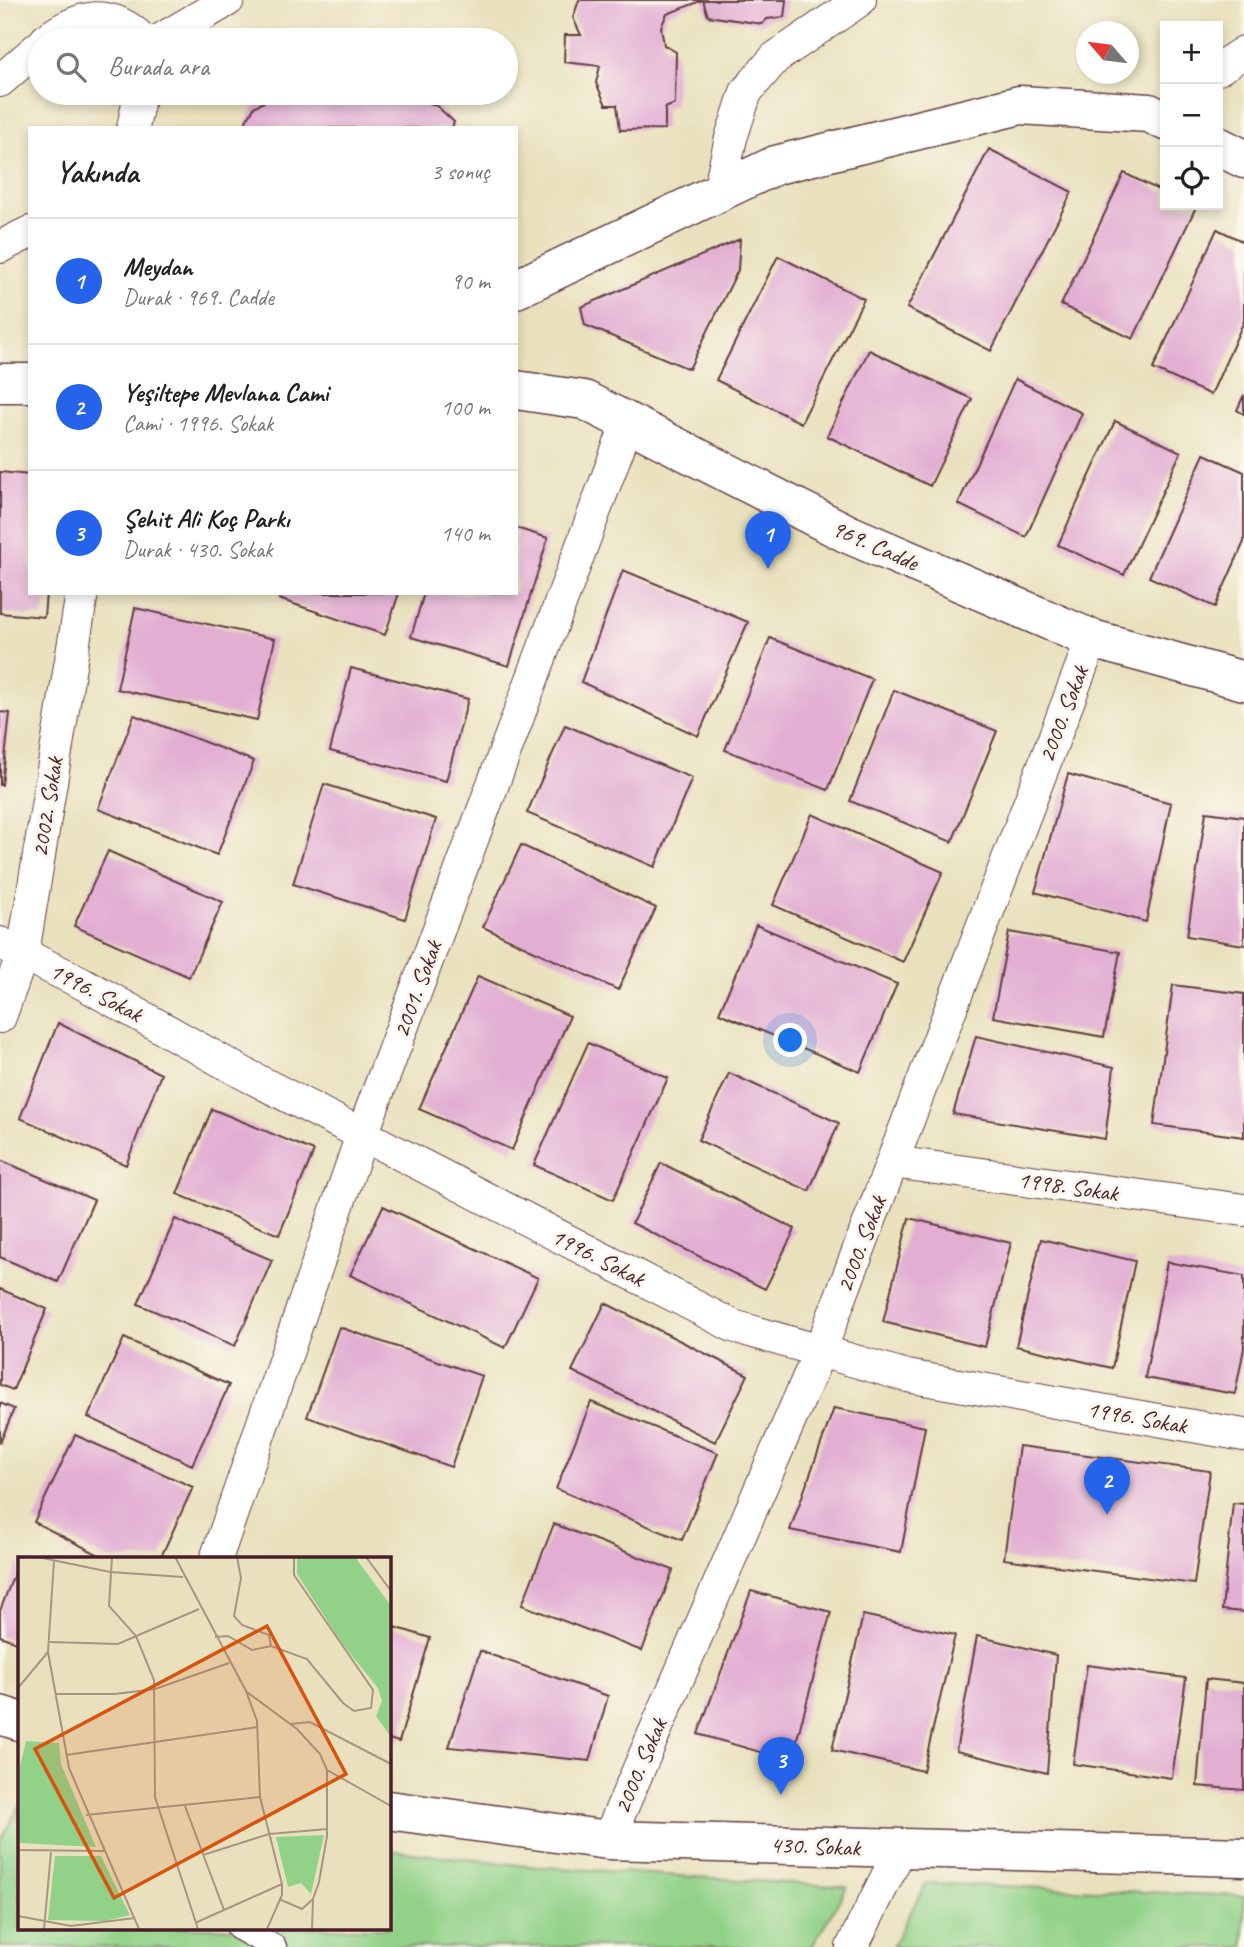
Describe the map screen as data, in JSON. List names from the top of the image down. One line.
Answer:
{"streets":{"street":["969. Cadde","2000. Sokak","2002. Sokak","2001. Sokak","1996. Sokak","1998. Sokak","430. Sokak"]},"crossings":[["969. Cadde","2000. Sokak"],["969. Cadde","2001. Sokak"],["2000. Sokak","1996. Sokak"],["2000. Sokak","1998. Sokak"],["2000. Sokak","430. Sokak"],["2002. Sokak","1996. Sokak"],["2001. Sokak","1996. Sokak"]],"north":"top left","page":{"map_buttons":["+","−"],"search":"Burada ara","heading":["Yakında","3 sonuç"],"list":[{"mark":"1","name":"Meydan","note":"Durak · 969. Cadde","value":"90 m"},{"mark":"2","name":"Yeşiltepe Mevlana Cami","note":"Cami · 1996. Sokak","value":"100 m"},{"mark":"3","name":"Şehit Ali Koç Parkı","note":"Durak · 430. Sokak","value":"140 m"}],"pins":["1","2","3"]}}
